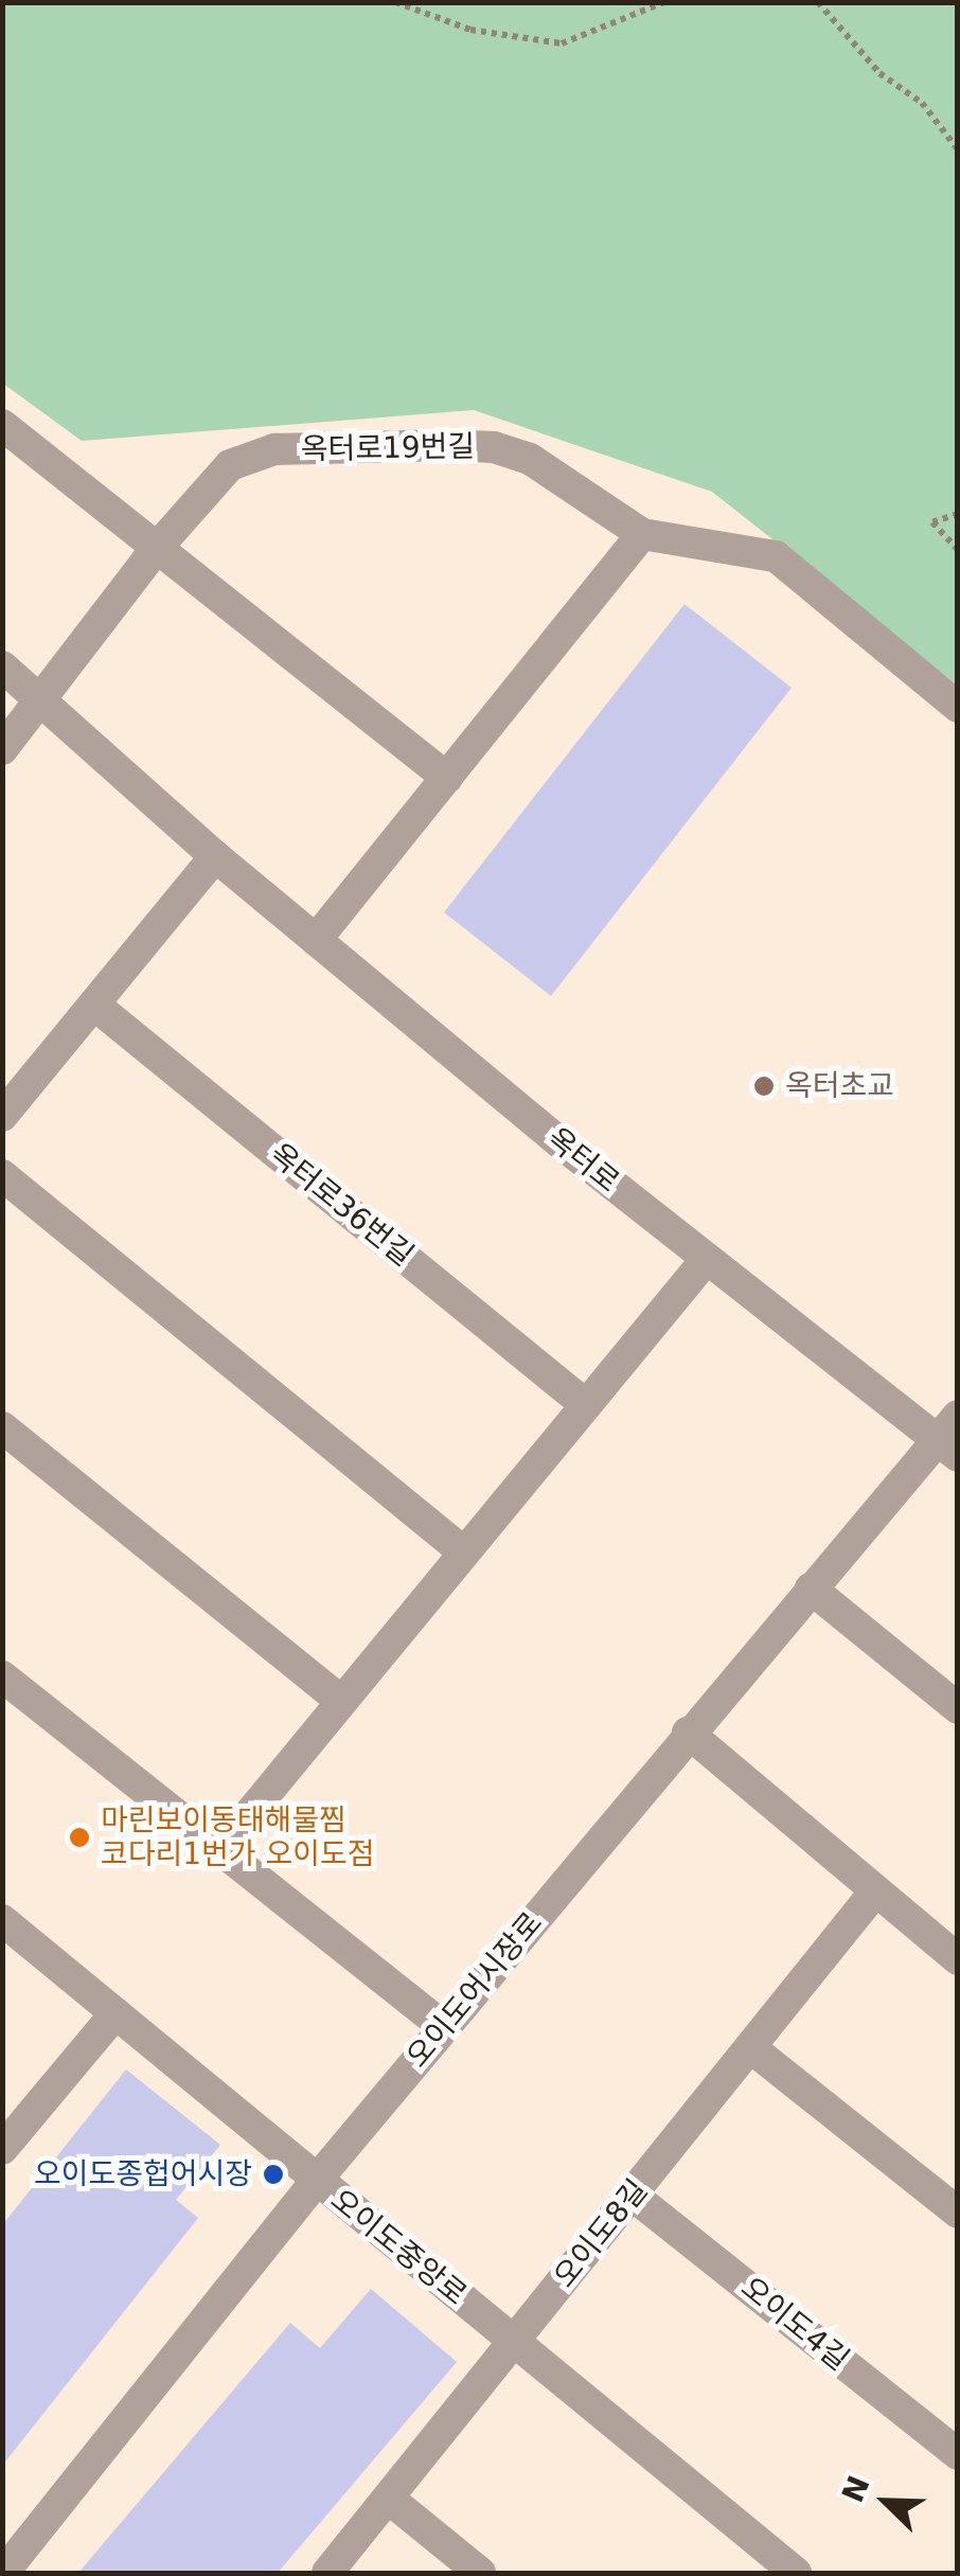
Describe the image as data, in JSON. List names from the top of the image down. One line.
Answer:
{"streets":{"street":["옥터로19번길","옥터로","옥터로36번길","오이도어시장로","오이도8길","오이도중앙로","오이도4길"]},"crossings":[["옥터로19번길","옥터로"],["옥터로","오이도어시장로"],["오이도어시장로","오이도중앙로"],["오이도8길","오이도중앙로"],["오이도8길","오이도4길"]],"places":["옥터초교","마린보이동태해물찜 코다리1번가 오이도점","오이도종헙어시장"],"north":"top left"}
